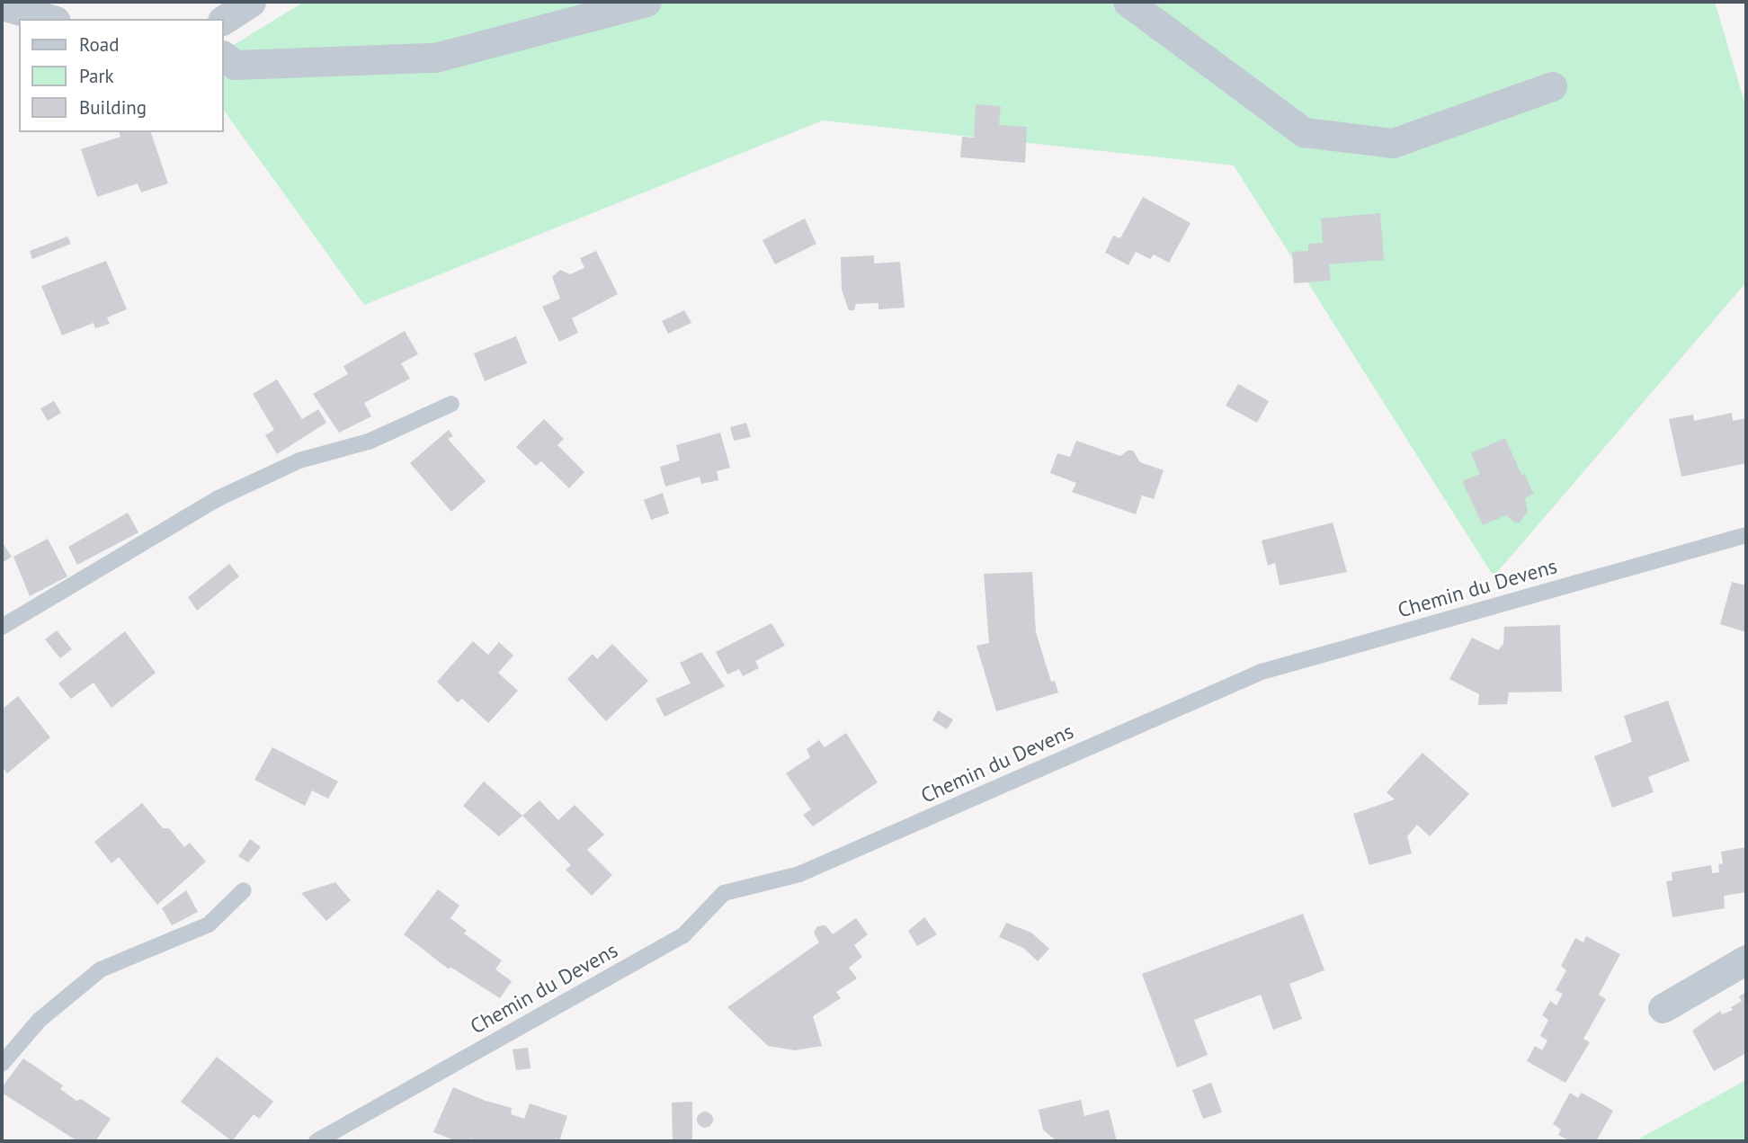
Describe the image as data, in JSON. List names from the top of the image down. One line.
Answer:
{"streets":{"lane":["Chemin du Devens"]},"legend":["Road","Park","Building"]}
